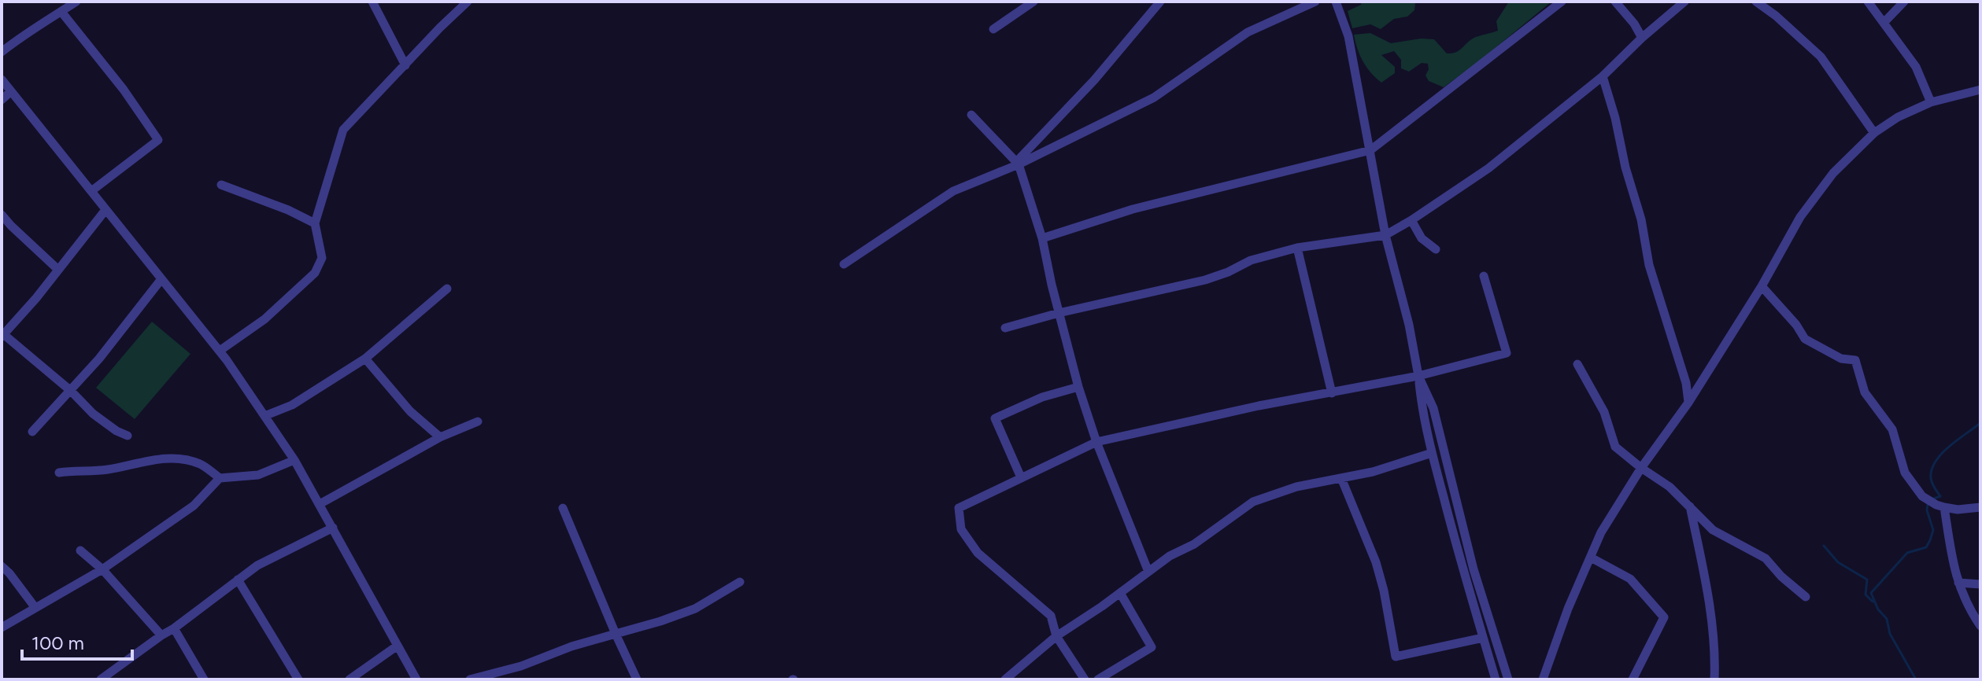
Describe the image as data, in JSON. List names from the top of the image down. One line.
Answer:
{"scale_bar":"100 m"}
